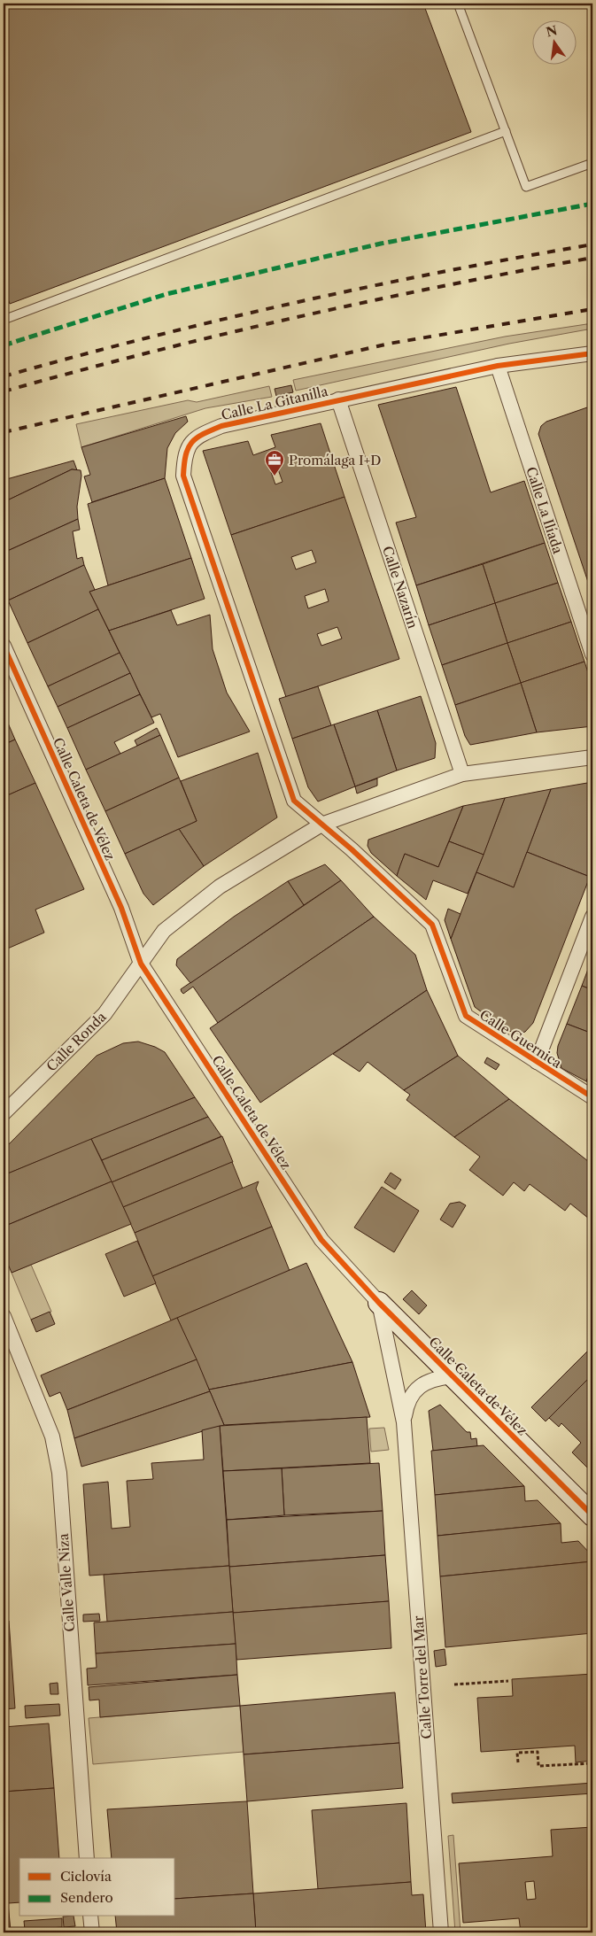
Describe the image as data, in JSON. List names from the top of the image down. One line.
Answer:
{"streets":{"street":["Calle La Gitanilla","Calle La Ilíada","Calle Nazarín","Calle Caleta de Vélez","Calle Guernica","Calle Ronda","Calle Valle Niza","Calle Torre del Mar"]},"crossings":[["Calle La Gitanilla","Calle La Ilíada"],["Calle La Gitanilla","Calle Nazarín"],["Calle La Gitanilla","Calle Guernica"],["Calle La Gitanilla","Calle Ronda"],["Calle Nazarín","Calle Ronda"],["Calle Caleta de Vélez","Calle Ronda"],["Calle Caleta de Vélez","Calle Torre del Mar"],["Calle Guernica","Calle Ronda"]],"places":{"office":["Promálaga I+D"]},"legend":["Ciclovía","Sendero"],"north":"top"}
